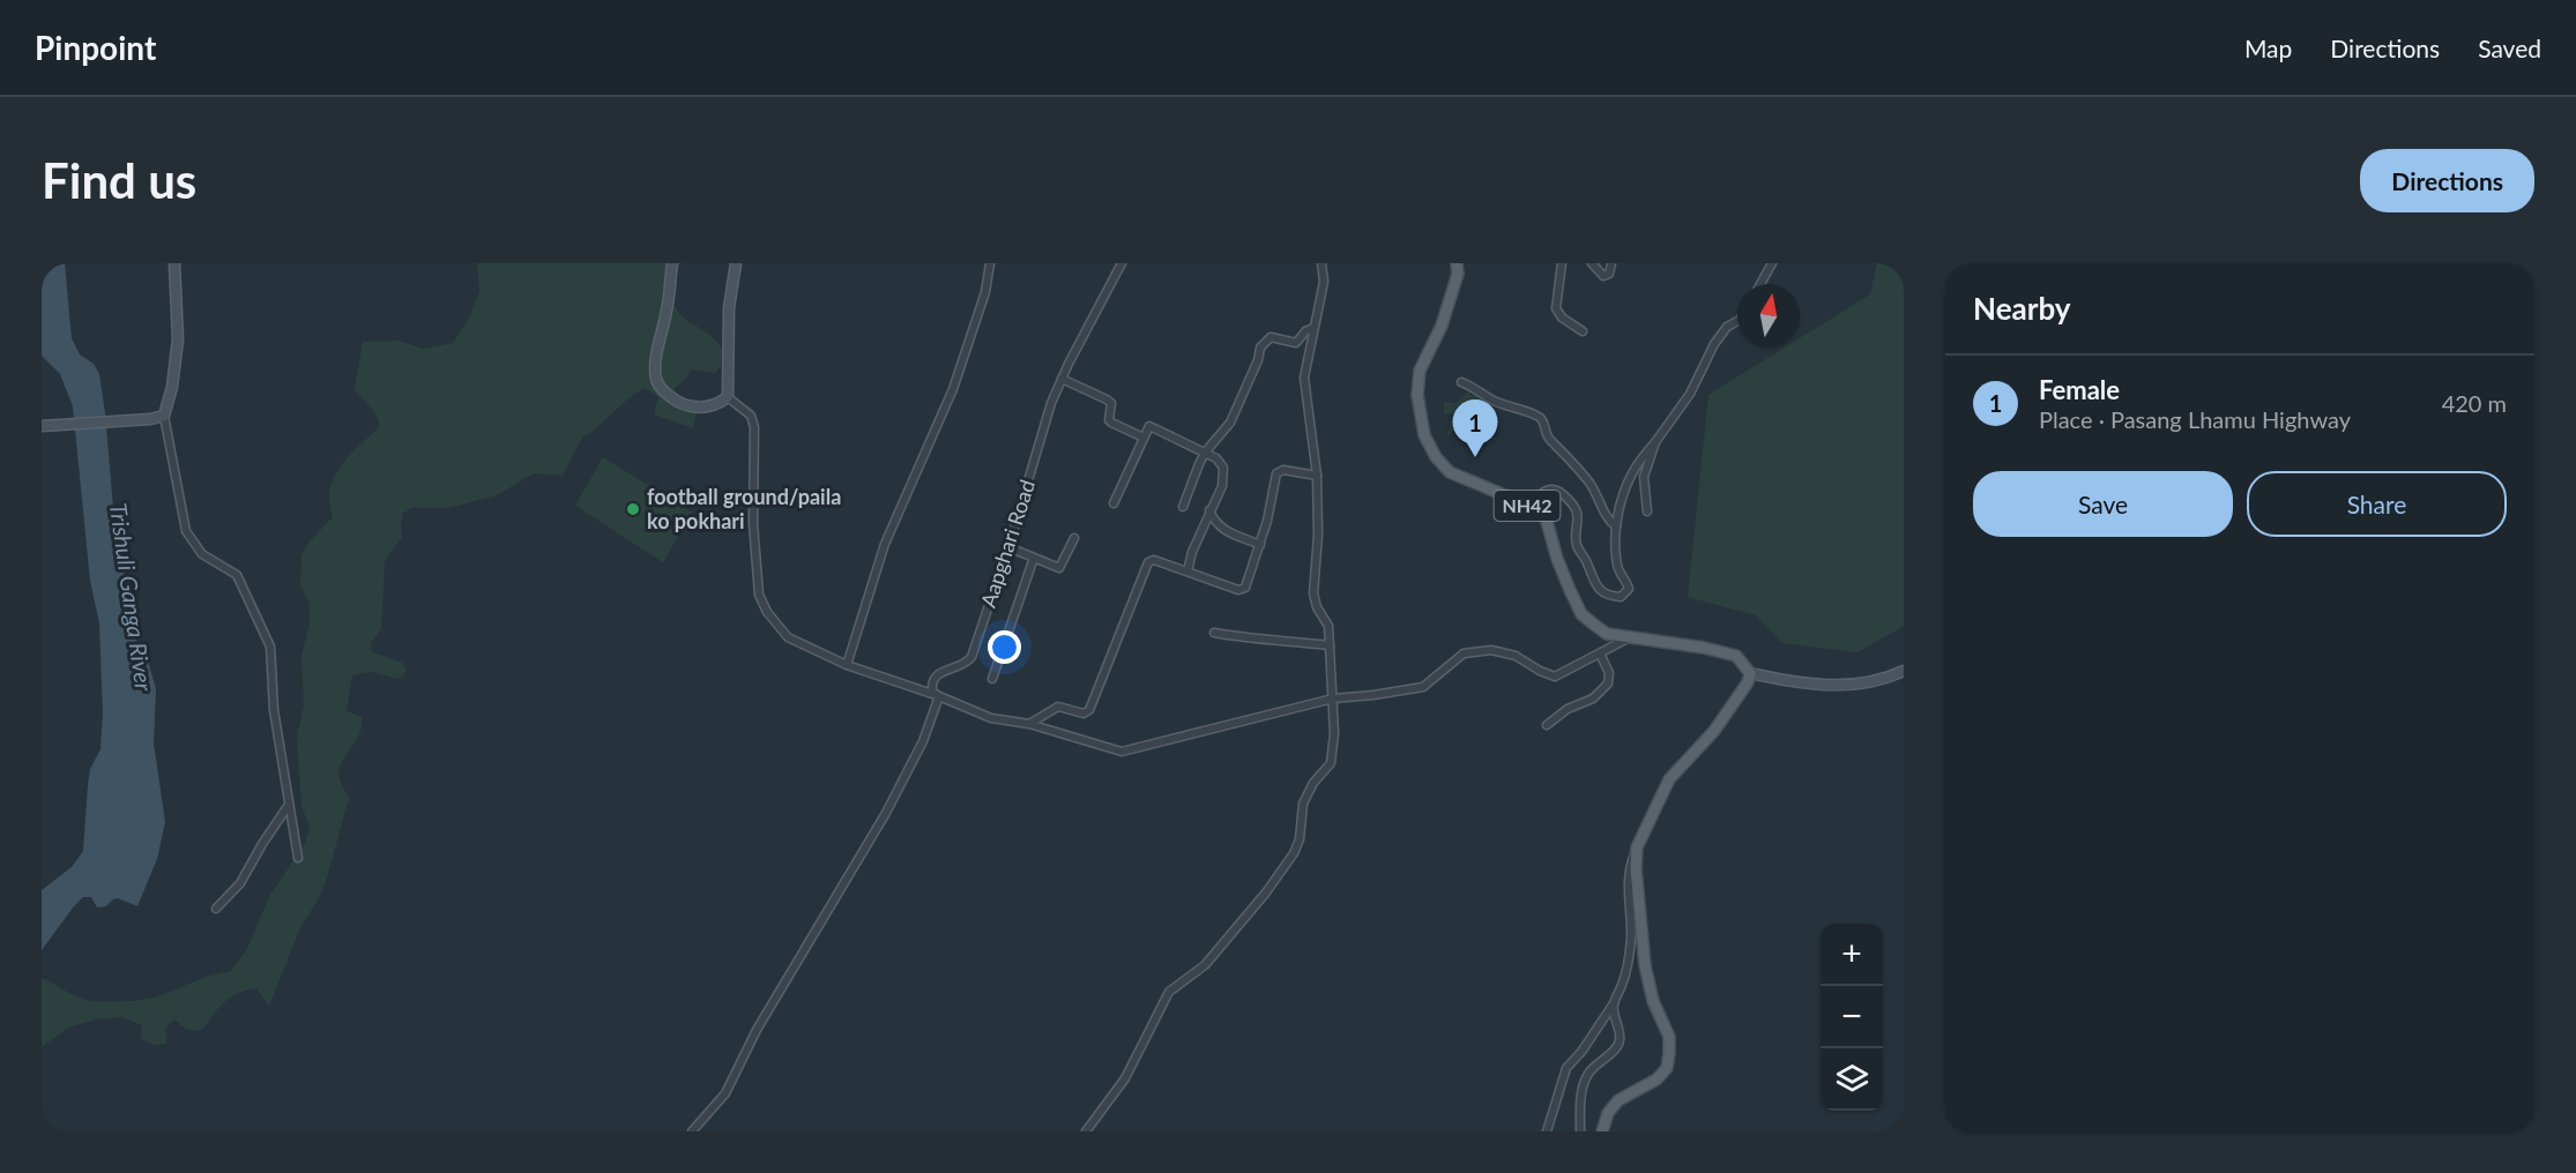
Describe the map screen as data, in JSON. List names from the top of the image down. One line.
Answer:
{"streets":{"main road":["NH42"],"street":["Aapghari Road"]},"water":["Trishuli Ganga River"],"places":["football ground/paila ko pokhari"],"north":"top","page":{"header":"Pinpoint","nav":["Map","Directions","Saved"],"buttons":["Directions",["Save","Share"]],"title":"Find us","heading":"Nearby","list":[{"mark":"1","name":"Female","note":"Place · Pasang Lhamu Highway","value":"420 m"}],"pins":"1","map_buttons":["+","−"]}}
